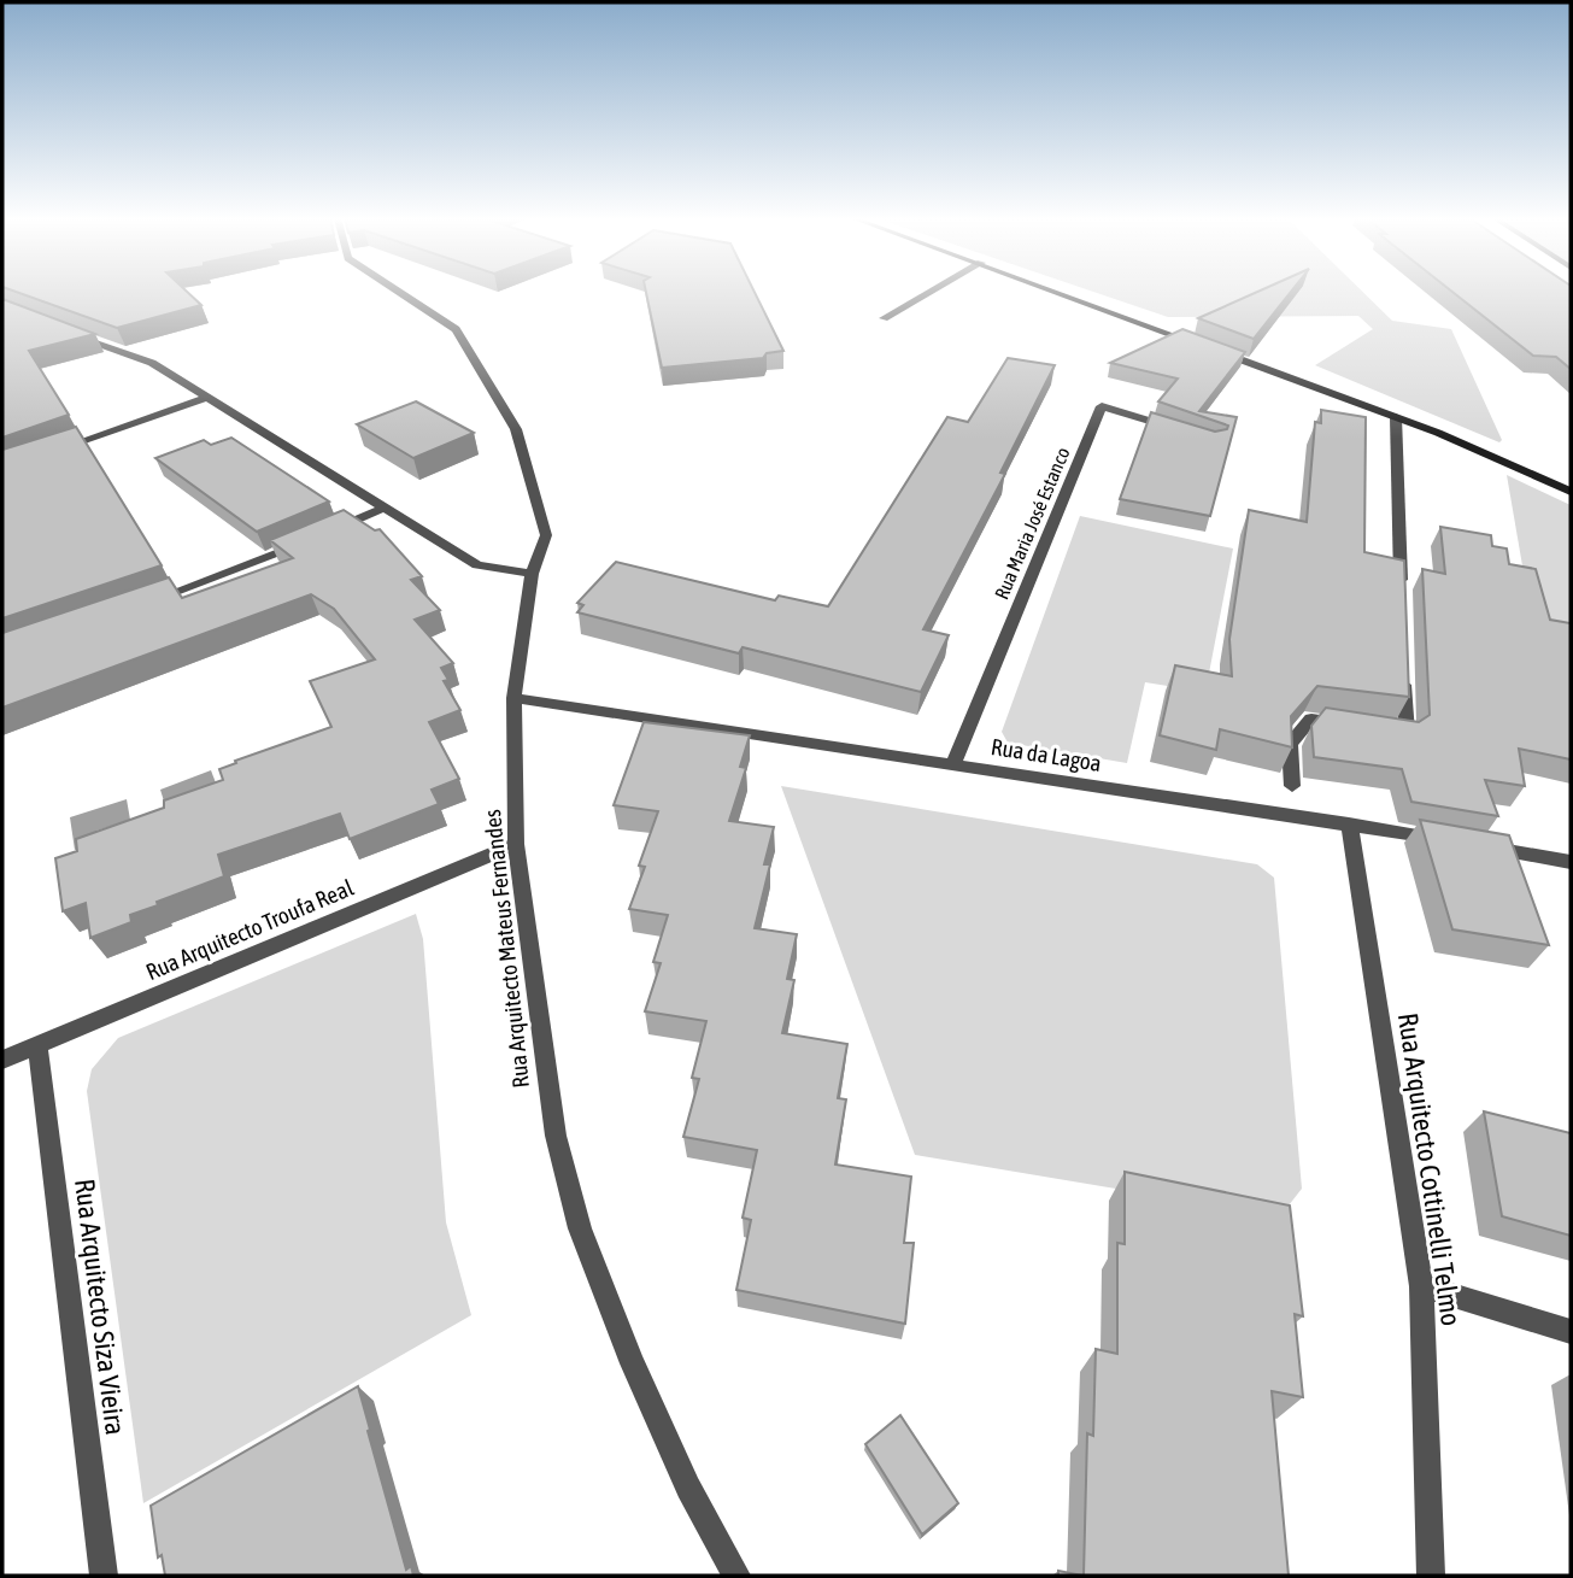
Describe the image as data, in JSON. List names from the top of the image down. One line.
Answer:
{"streets":{"street":["Rua Maria José Estanco","Rua da Lagoa","Rua Arquitecto Troufa Real","Rua Arquitecto Mateus Fernandes","Rua Arquitecto Cottinelli Telmo","Rua Arquitecto Siza Vieira"]},"crossings":[["Rua Maria José Estanco","Rua da Lagoa"],["Rua da Lagoa","Rua Arquitecto Mateus Fernandes"],["Rua da Lagoa","Rua Arquitecto Cottinelli Telmo"],["Rua Arquitecto Troufa Real","Rua Arquitecto Mateus Fernandes"],["Rua Arquitecto Troufa Real","Rua Arquitecto Siza Vieira"]]}
